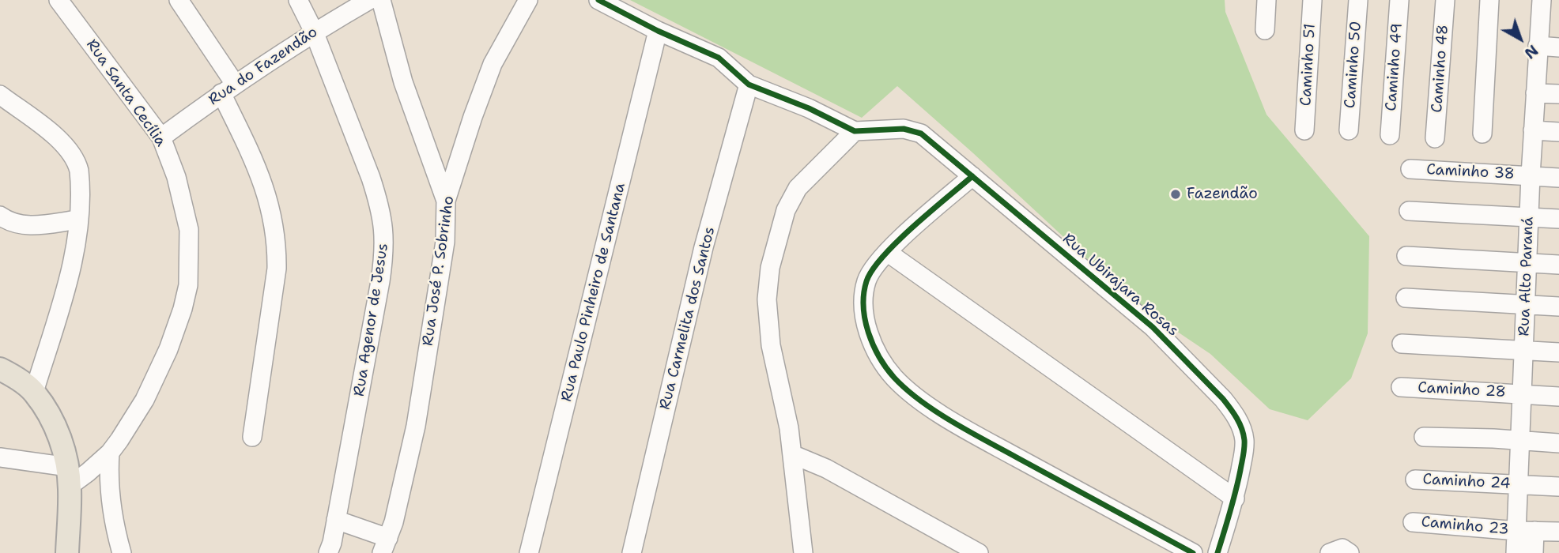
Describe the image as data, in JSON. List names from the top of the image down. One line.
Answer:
{"streets":{"street":["Caminho 51","Caminho 50","Rua do Fazendão","Caminho 49","Caminho 48","Rua Santa Cecília","Caminho 38","Rua José P. Sobrinho","Rua Alto Paraná","Rua Ubirajara Rosas","Rua Paulo Pinheiro de Santana","Rua Carmelita dos Santos","Rua Agenor de Jesus","Caminho 28","Caminho 24","Caminho 23"]},"crossings":[["Rua do Fazendão","Rua Santa Cecília"],["Rua do Fazendão","Rua Agenor de Jesus"],["Caminho 38","Rua Alto Paraná"],["Rua Alto Paraná","Caminho 28"],["Rua Alto Paraná","Caminho 24"],["Rua Alto Paraná","Caminho 23"]],"places":["Fazendão"],"north":"bottom right"}
